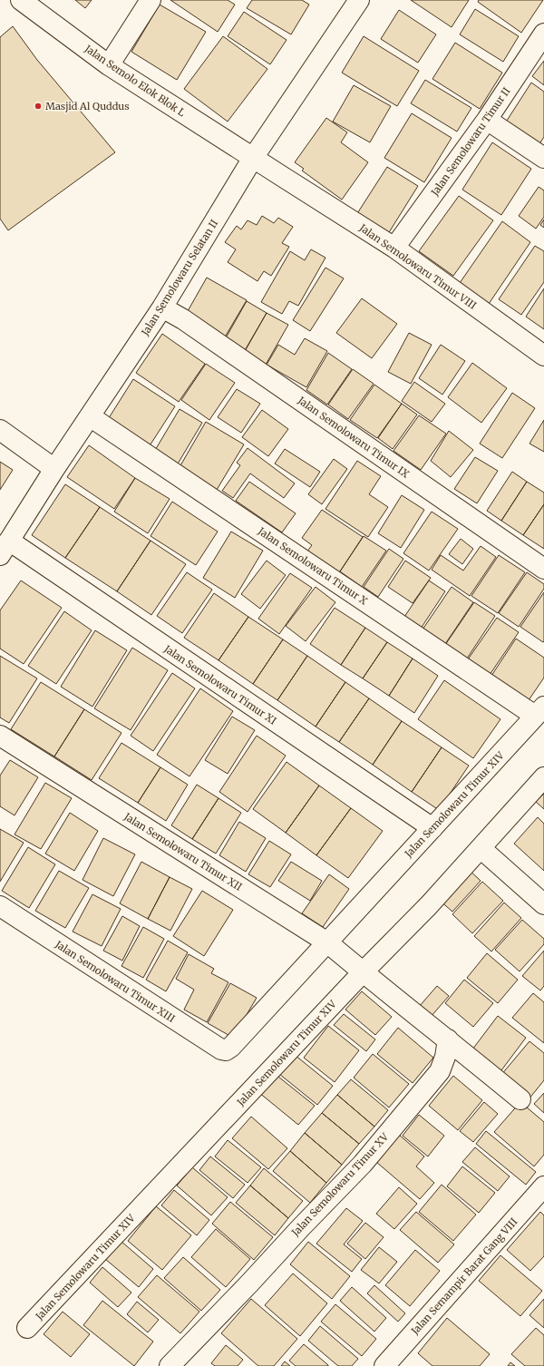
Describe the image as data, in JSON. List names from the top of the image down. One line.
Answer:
{"streets":{"street":["Jalan Semolo Elok Blok L","Jalan Semolowaru Timur II","Jalan Semolowaru Timur VIII","Jalan Semolowaru Selatan II","Jalan Semolowaru Timur IX","Jalan Semolowaru Timur X","Jalan Semolowaru Timur XI","Jalan Semolowaru Timur XIV","Jalan Semolowaru Timur XII","Jalan Semolowaru Timur XIII","Jalan Semolowaru Timur XV","Jalan Semampir Barat Gang VIII"]},"crossings":[["Jalan Semolo Elok Blok L","Jalan Semolowaru Timur VIII"],["Jalan Semolo Elok Blok L","Jalan Semolowaru Selatan II"],["Jalan Semolowaru Timur II","Jalan Semolowaru Timur VIII"],["Jalan Semolowaru Timur VIII","Jalan Semolowaru Selatan II"],["Jalan Semolowaru Selatan II","Jalan Semolowaru Timur IX"],["Jalan Semolowaru Selatan II","Jalan Semolowaru Timur X"],["Jalan Semolowaru Selatan II","Jalan Semolowaru Timur XI"],["Jalan Semolowaru Timur X","Jalan Semolowaru Timur XIV"],["Jalan Semolowaru Timur XI","Jalan Semolowaru Timur XIV"],["Jalan Semolowaru Timur XIV","Jalan Semolowaru Timur XII"],["Jalan Semolowaru Timur XIV","Jalan Semolowaru Timur XIII"]],"places":["Masjid Al Quddus"]}
